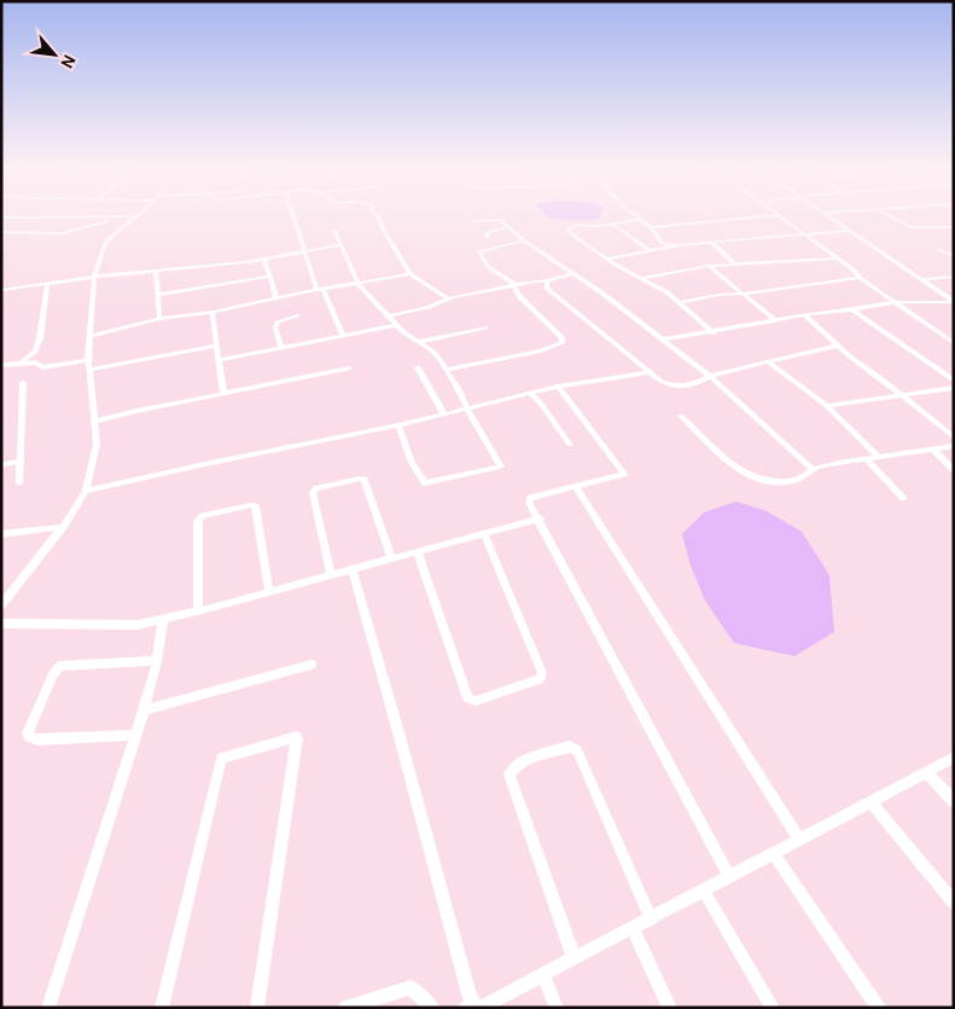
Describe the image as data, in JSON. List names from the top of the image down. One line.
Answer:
{"north":"bottom right"}
